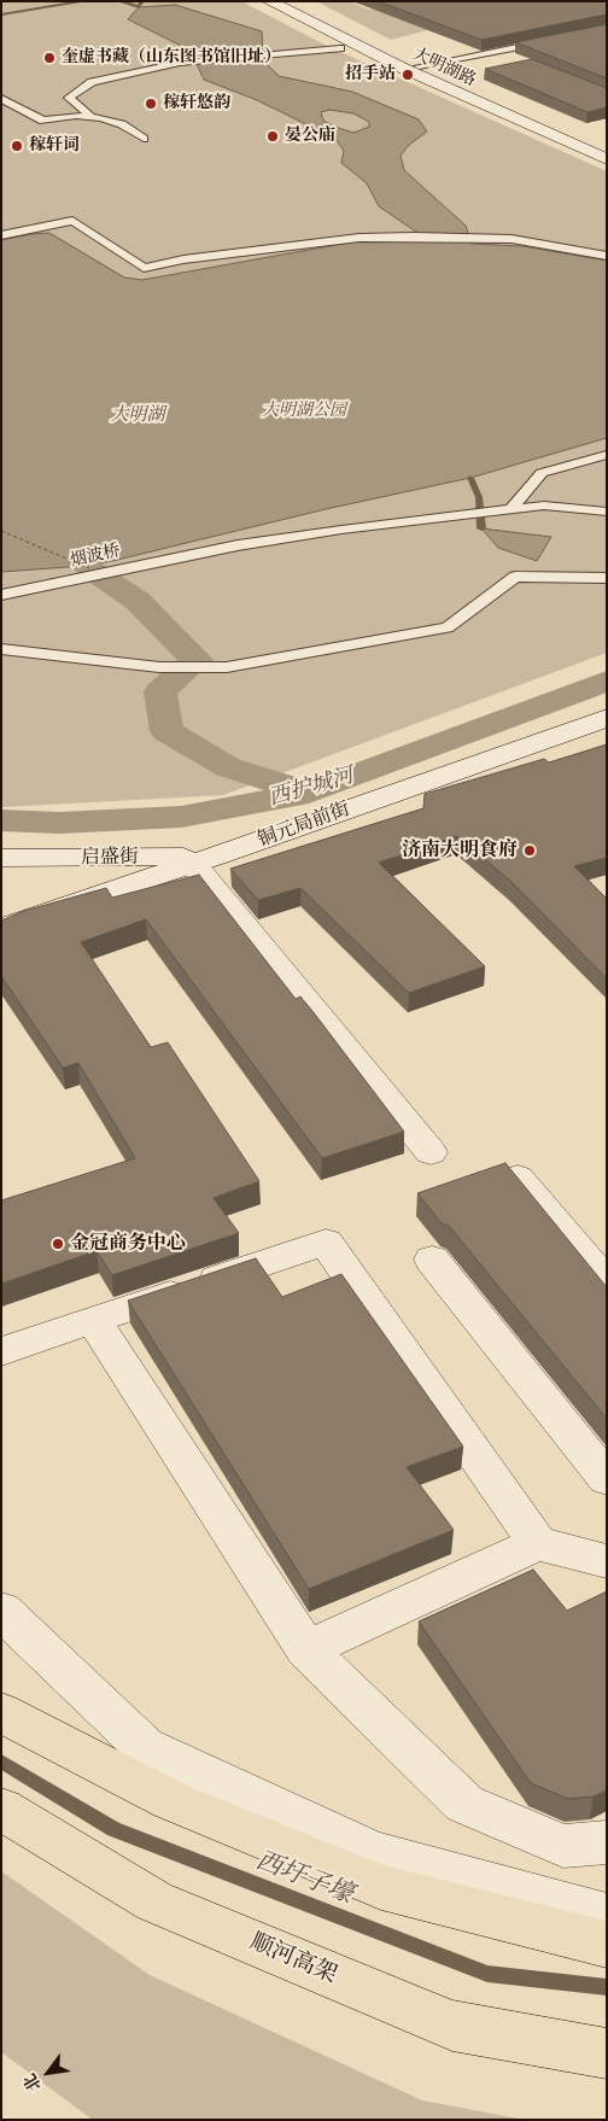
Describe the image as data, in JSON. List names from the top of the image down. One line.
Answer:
{"streets":{"highway":["顺河高架"],"street":["大明湖路","铜元局前街","启盛街"],"lane":["烟波桥"]},"crossings":[["铜元局前街","启盛街"]],"water":["大明湖","西护城河","西圩子壕"],"parks":["大明湖公园"],"places":["奎虚书藏（山东图书馆旧址）","招手站","稼轩悠韵","晏公庙","稼轩词","济南大明食府","金冠商务中心"],"north":"bottom left"}
